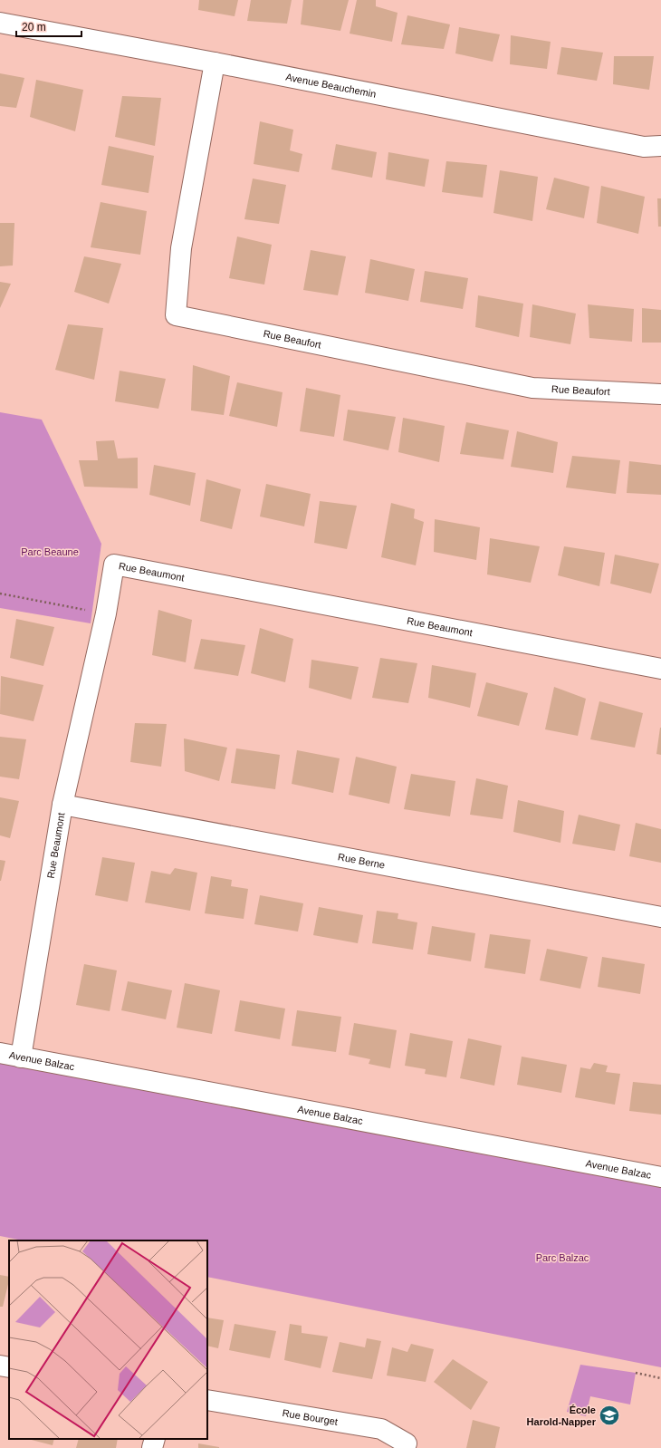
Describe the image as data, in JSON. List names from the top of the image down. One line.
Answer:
{"streets":{"street":["Avenue Beauchemin","Rue Beaufort","Rue Beaumont","Rue Berne","Avenue Balzac","Rue Bourget"]},"crossings":[["Avenue Beauchemin","Rue Beaufort"],["Rue Beaumont","Rue Berne"],["Rue Beaumont","Avenue Balzac"]],"parks":["Parc Beaune","Parc Balzac"],"places":{"school or university":["École Harold-Napper"]},"scale_bar":"20 m"}
